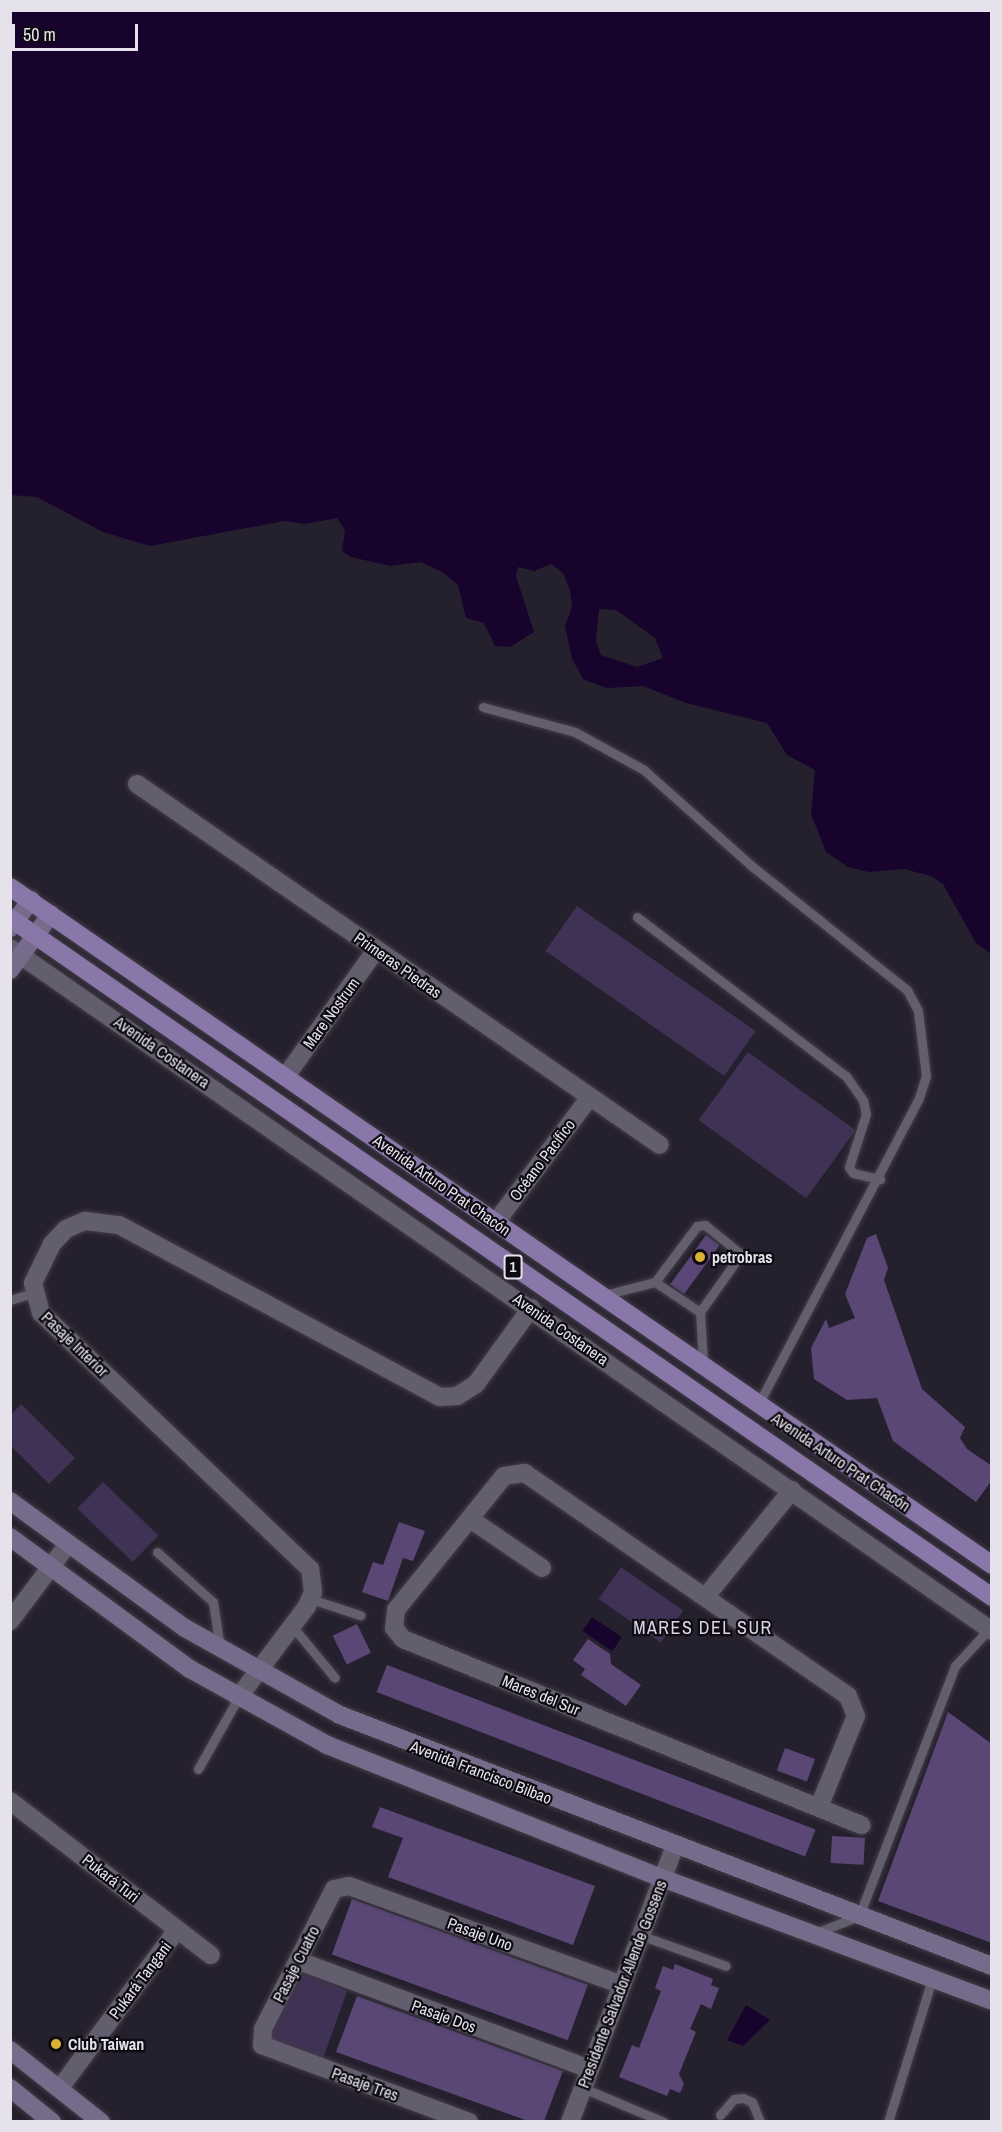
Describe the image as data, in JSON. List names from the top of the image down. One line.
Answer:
{"streets":{"main road":["Avenida Arturo Prat Chacón","1","Avenida Francisco Bilbao"],"street":["Primeras Piedras","Mare Nostrum","Avenida Costanera","Océano Pacífico","Pasaje Interior","Mares del Sur","Pukará Turi","Pasaje Uno","Pasaje Cuatro","Pukará Tangani","Presidente Salvador Allende Gossens","Pasaje Dos","Pasaje Tres"]},"crossings":[["Primeras Piedras","Mare Nostrum"],["Primeras Piedras","Océano Pacífico"],["Mare Nostrum","Avenida Arturo Prat Chacón"],["Avenida Costanera","Pasaje Interior"],["Océano Pacífico","Avenida Arturo Prat Chacón"],["Avenida Francisco Bilbao","Presidente Salvador Allende Gossens"],["Pukará Turi","Pukará Tangani"],["Pasaje Uno","Pasaje Cuatro"],["Pasaje Uno","Presidente Salvador Allende Gossens"],["Pasaje Cuatro","Pasaje Dos"],["Pasaje Cuatro","Pasaje Tres"],["Presidente Salvador Allende Gossens","Pasaje Dos"]],"districts":["MARES DEL SUR"],"places":["petrobras","Club Taiwan"],"scale_bar":"50 m"}
